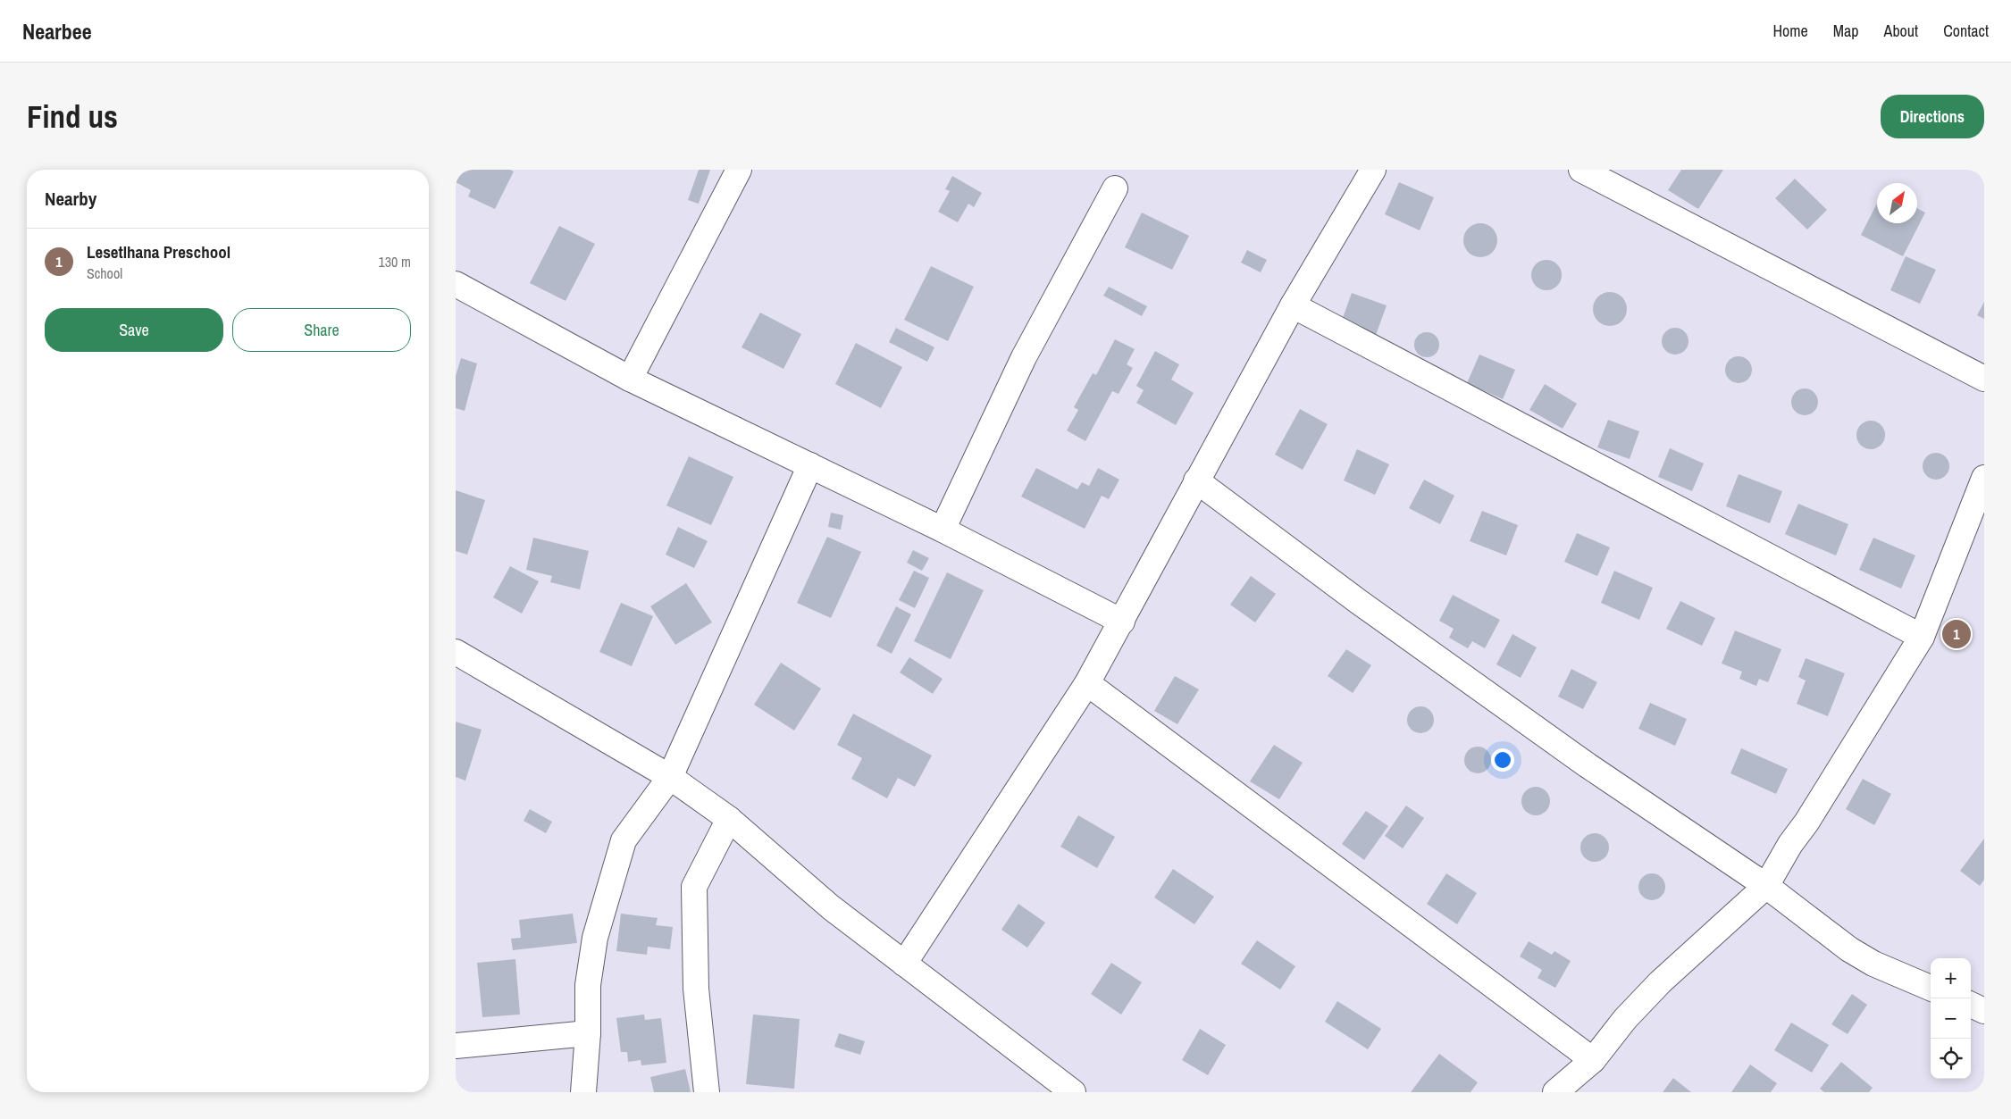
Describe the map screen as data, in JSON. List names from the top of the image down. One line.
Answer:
{"north":"top right","page":{"header":"Nearbee","nav":["Home","Map","About","Contact"],"buttons":["Directions",["Save","Share"]],"title":"Find us","heading":"Nearby","list":[{"mark":"1","name":"Lesetlhana Preschool","note":"School","value":"130 m"}],"pins":"1","map_buttons":["+","−"]}}
